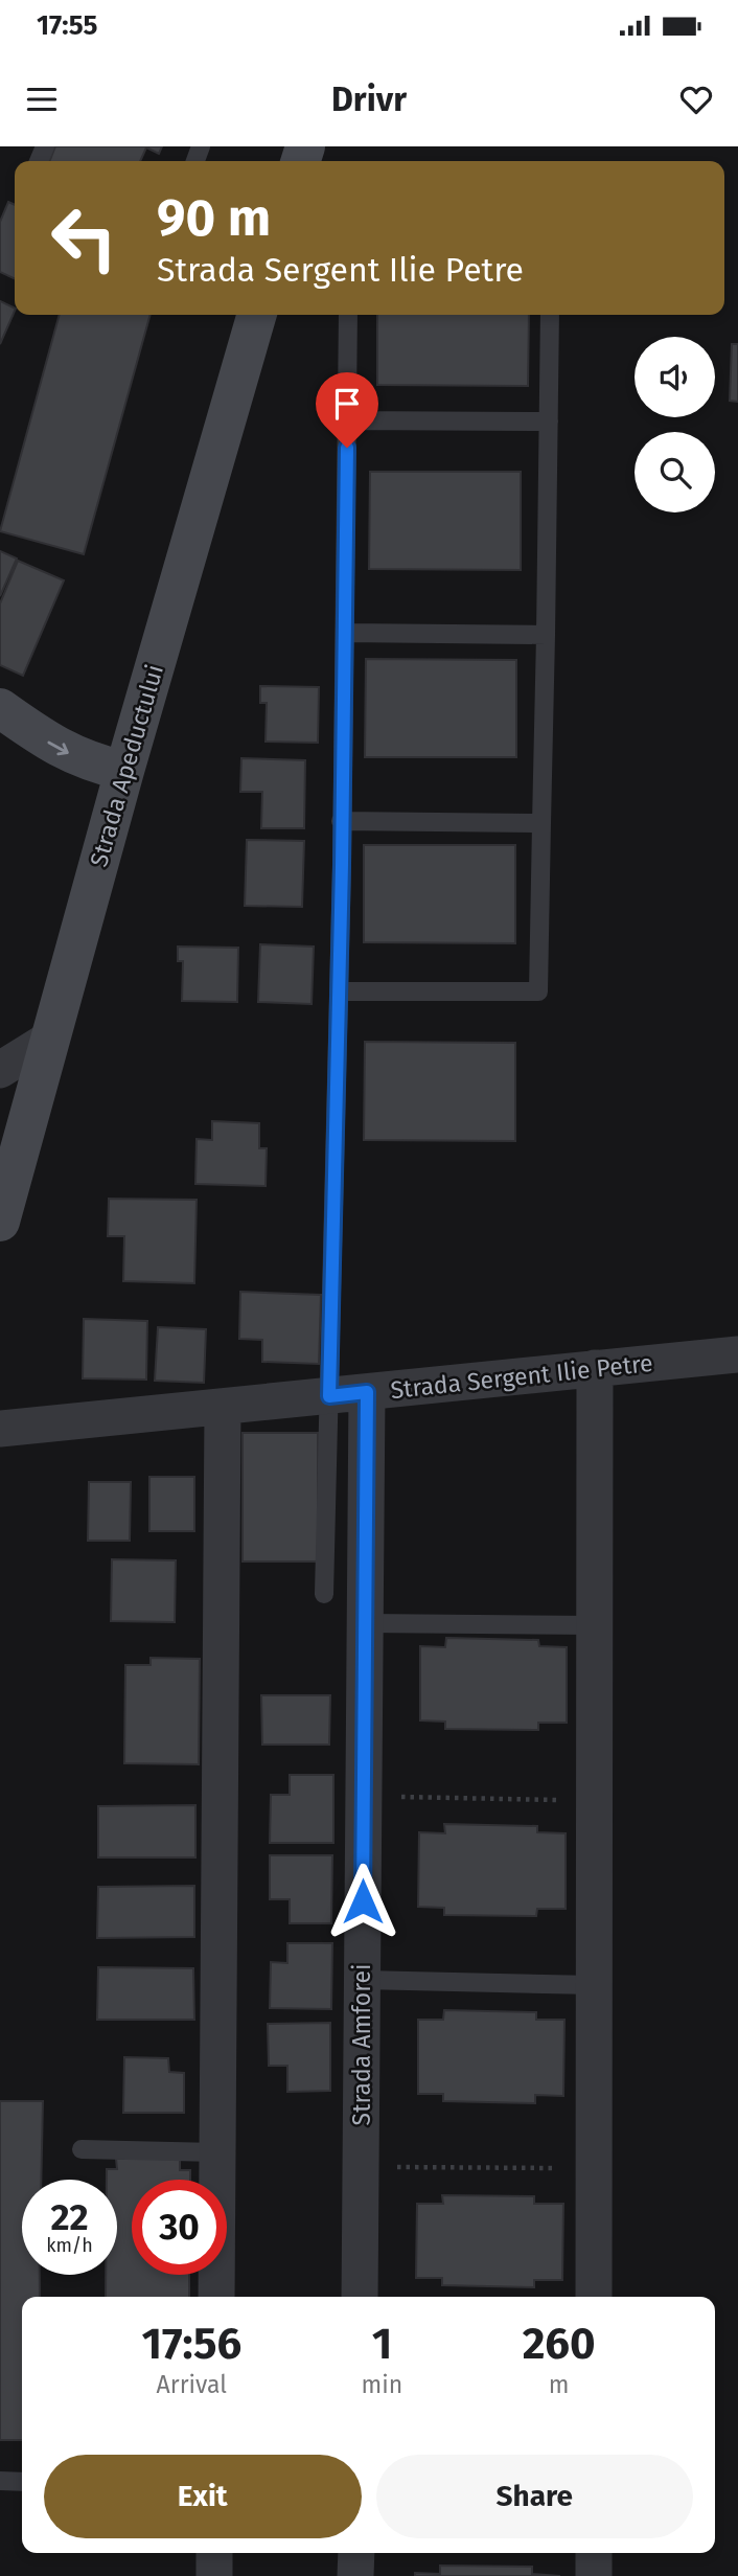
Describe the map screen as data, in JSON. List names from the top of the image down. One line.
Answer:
{"streets":{"street":["Strada Apeductului","Strada Sergent Ilie Petre","Strada Amforei"]},"crossings":[["Strada Sergent Ilie Petre","Strada Amforei"]],"page":{"status":"17:55","header":"Drivr","turn":["90 m","Strada Sergent Ilie Petre"],"speed":"22 km/h","limit":"30","eta":["17:56","Arrival","1","min","260","m"],"buttons":["Exit","Share"]}}
